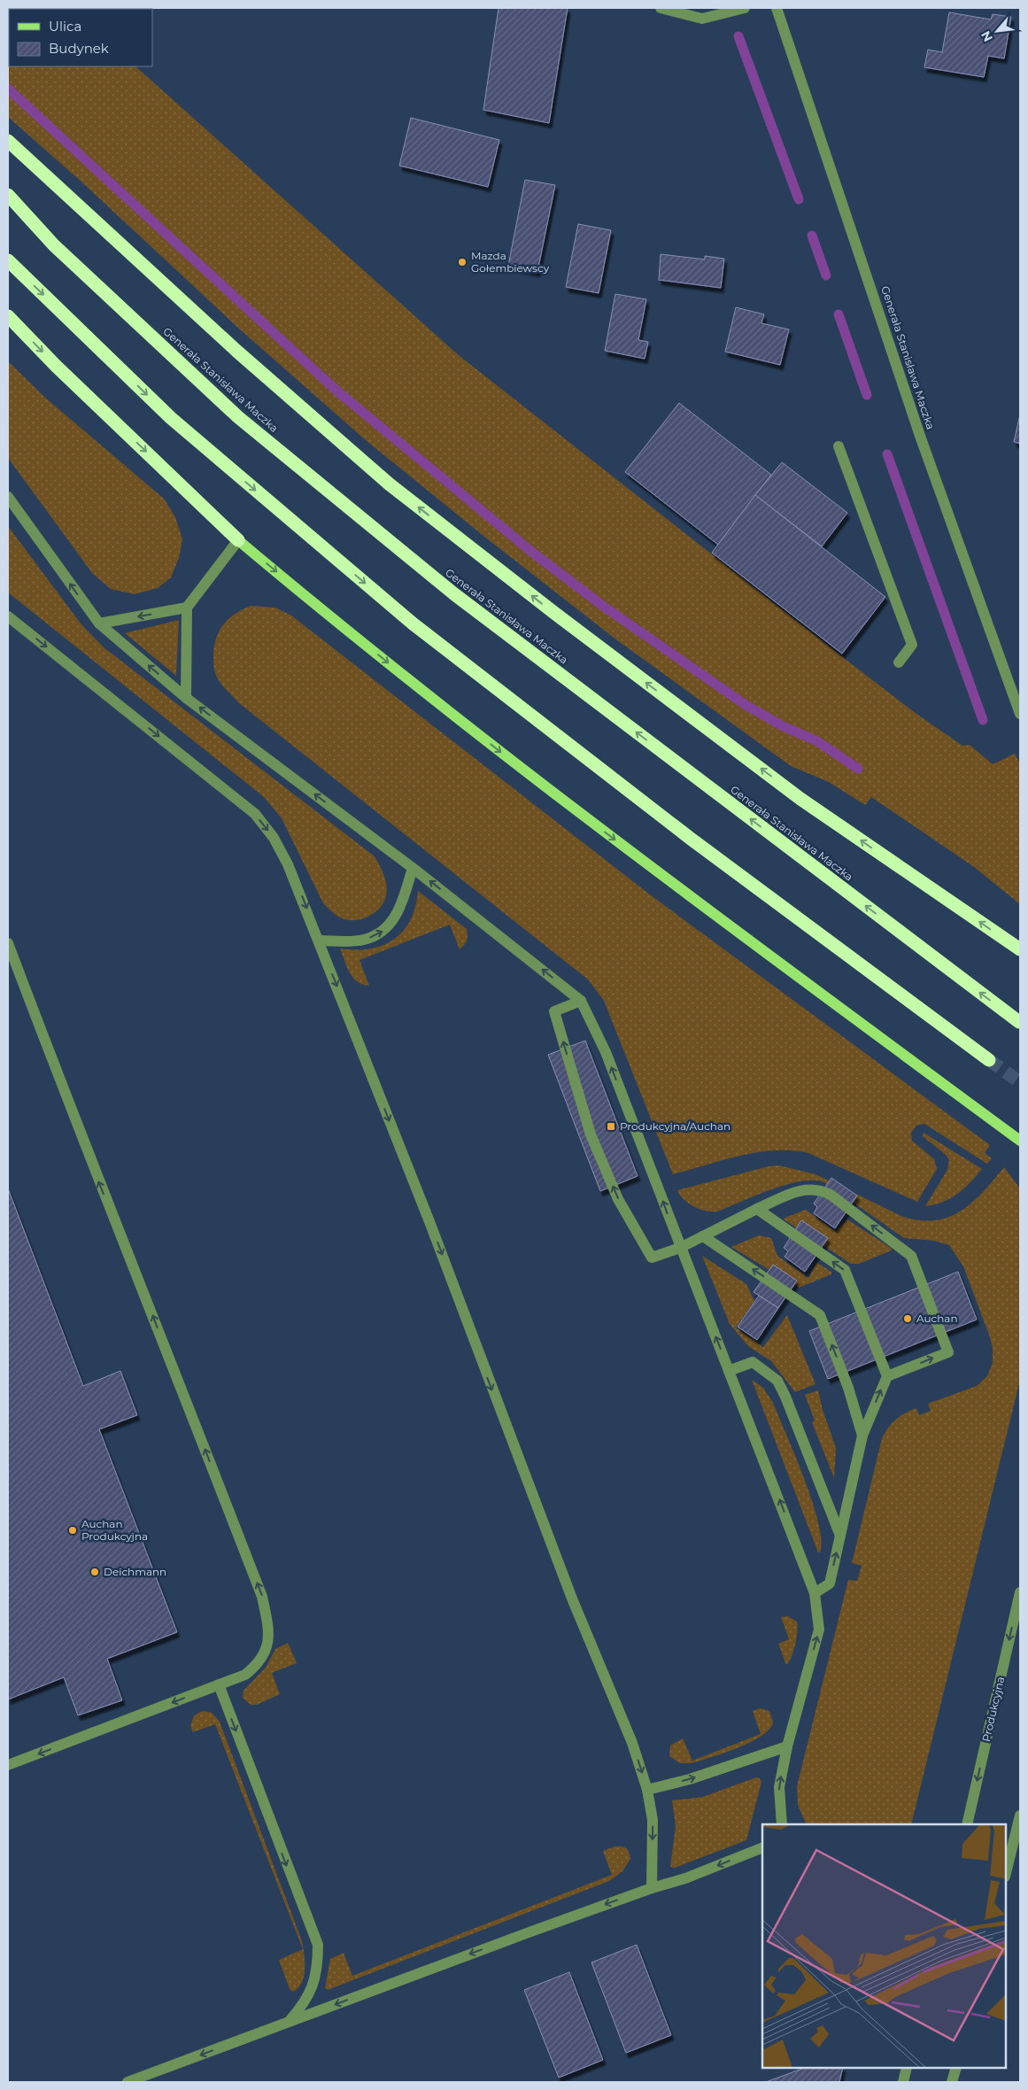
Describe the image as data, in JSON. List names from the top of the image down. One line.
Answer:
{"streets":{"highway":["Generała Stanisława Maczka"],"street":["Produkcyjna"]},"one_way":["Generała Stanisława Maczka","Produkcyjna"],"places":{"other":["Mazda Gołembiewscy","Auchan","Auchan Produkcyjna","Deichmann"],"transit":["Produkcyjna/Auchan"]},"legend":["Ulica","Budynek"],"north":"bottom left"}
